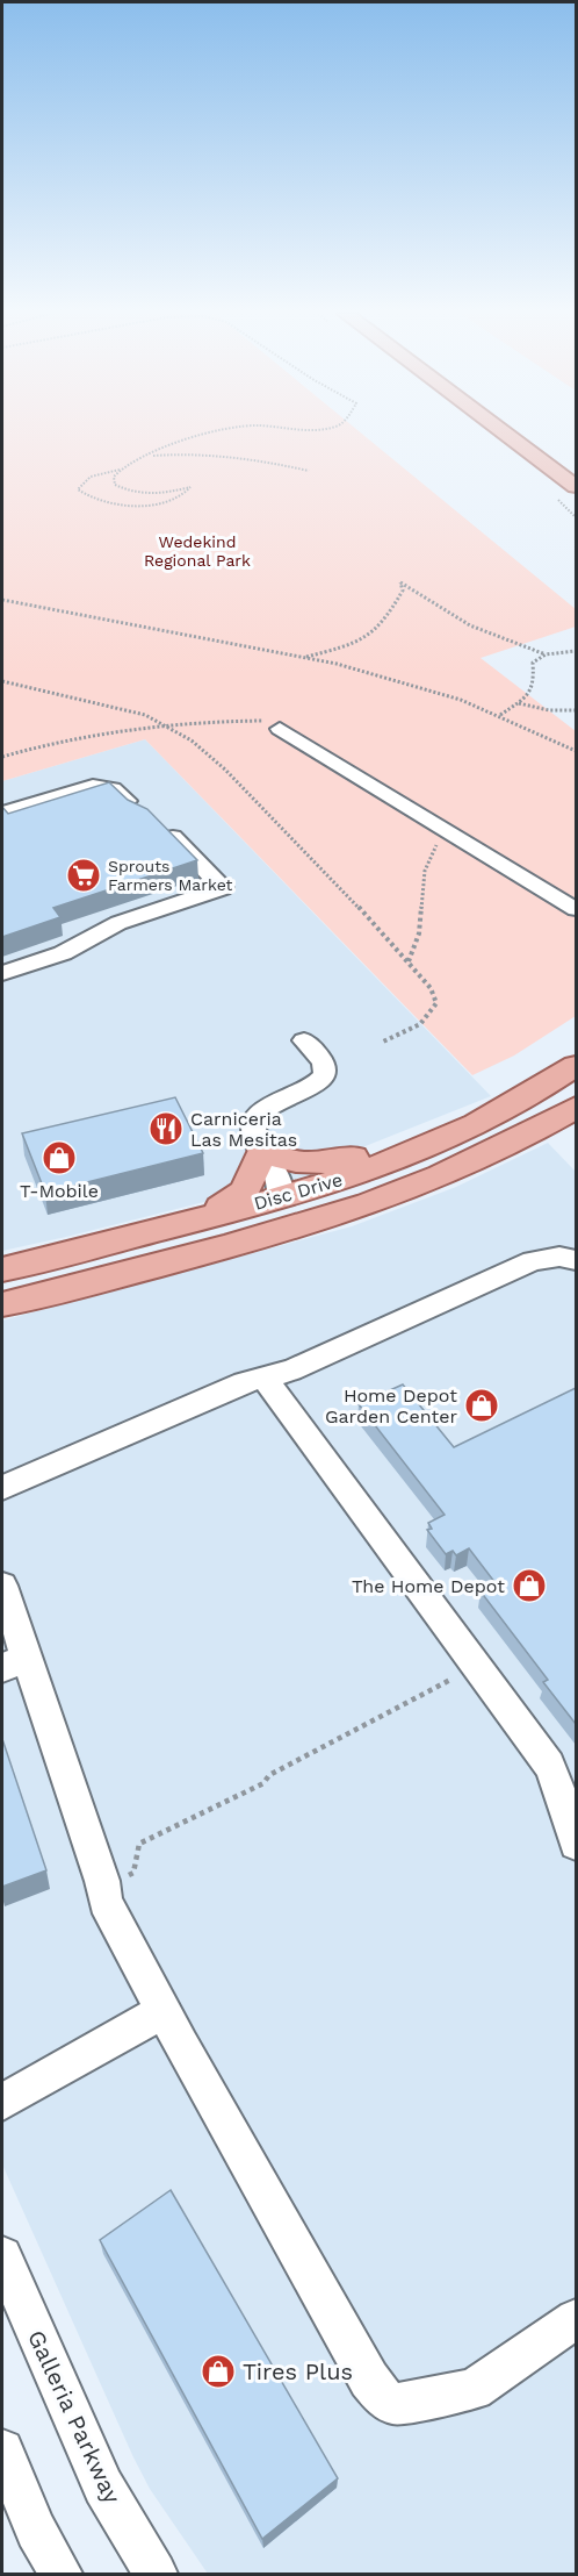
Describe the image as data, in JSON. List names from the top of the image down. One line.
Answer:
{"streets":{"main road":["Disc Drive"],"street":["Galleria Parkway"]},"parks":["Wedekind Regional Park"],"places":{"supermarket":["Sprouts Farmers Market"],"restaurant":["Carniceria Las Mesitas"],"shop":["T-Mobile","Home Depot Garden Center","The Home Depot","Tires Plus"]}}
